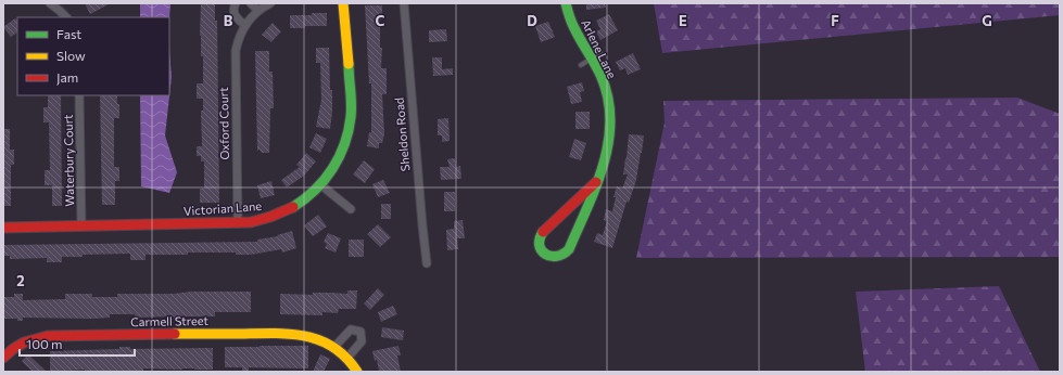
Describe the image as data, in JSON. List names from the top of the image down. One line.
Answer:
{"streets":{"street":["Arlene Lane","Oxford Court","Sheldon Road","Waterbury Court","Victorian Lane","Carmell Street"]},"crossings":[["Oxford Court","Victorian Lane"],["Waterbury Court","Victorian Lane"]],"legend":["Fast","Slow","Jam"],"scale_bar":"100 m","grid":{"columns":["B","C","D","E","F","G"],"rows":["2"]}}
